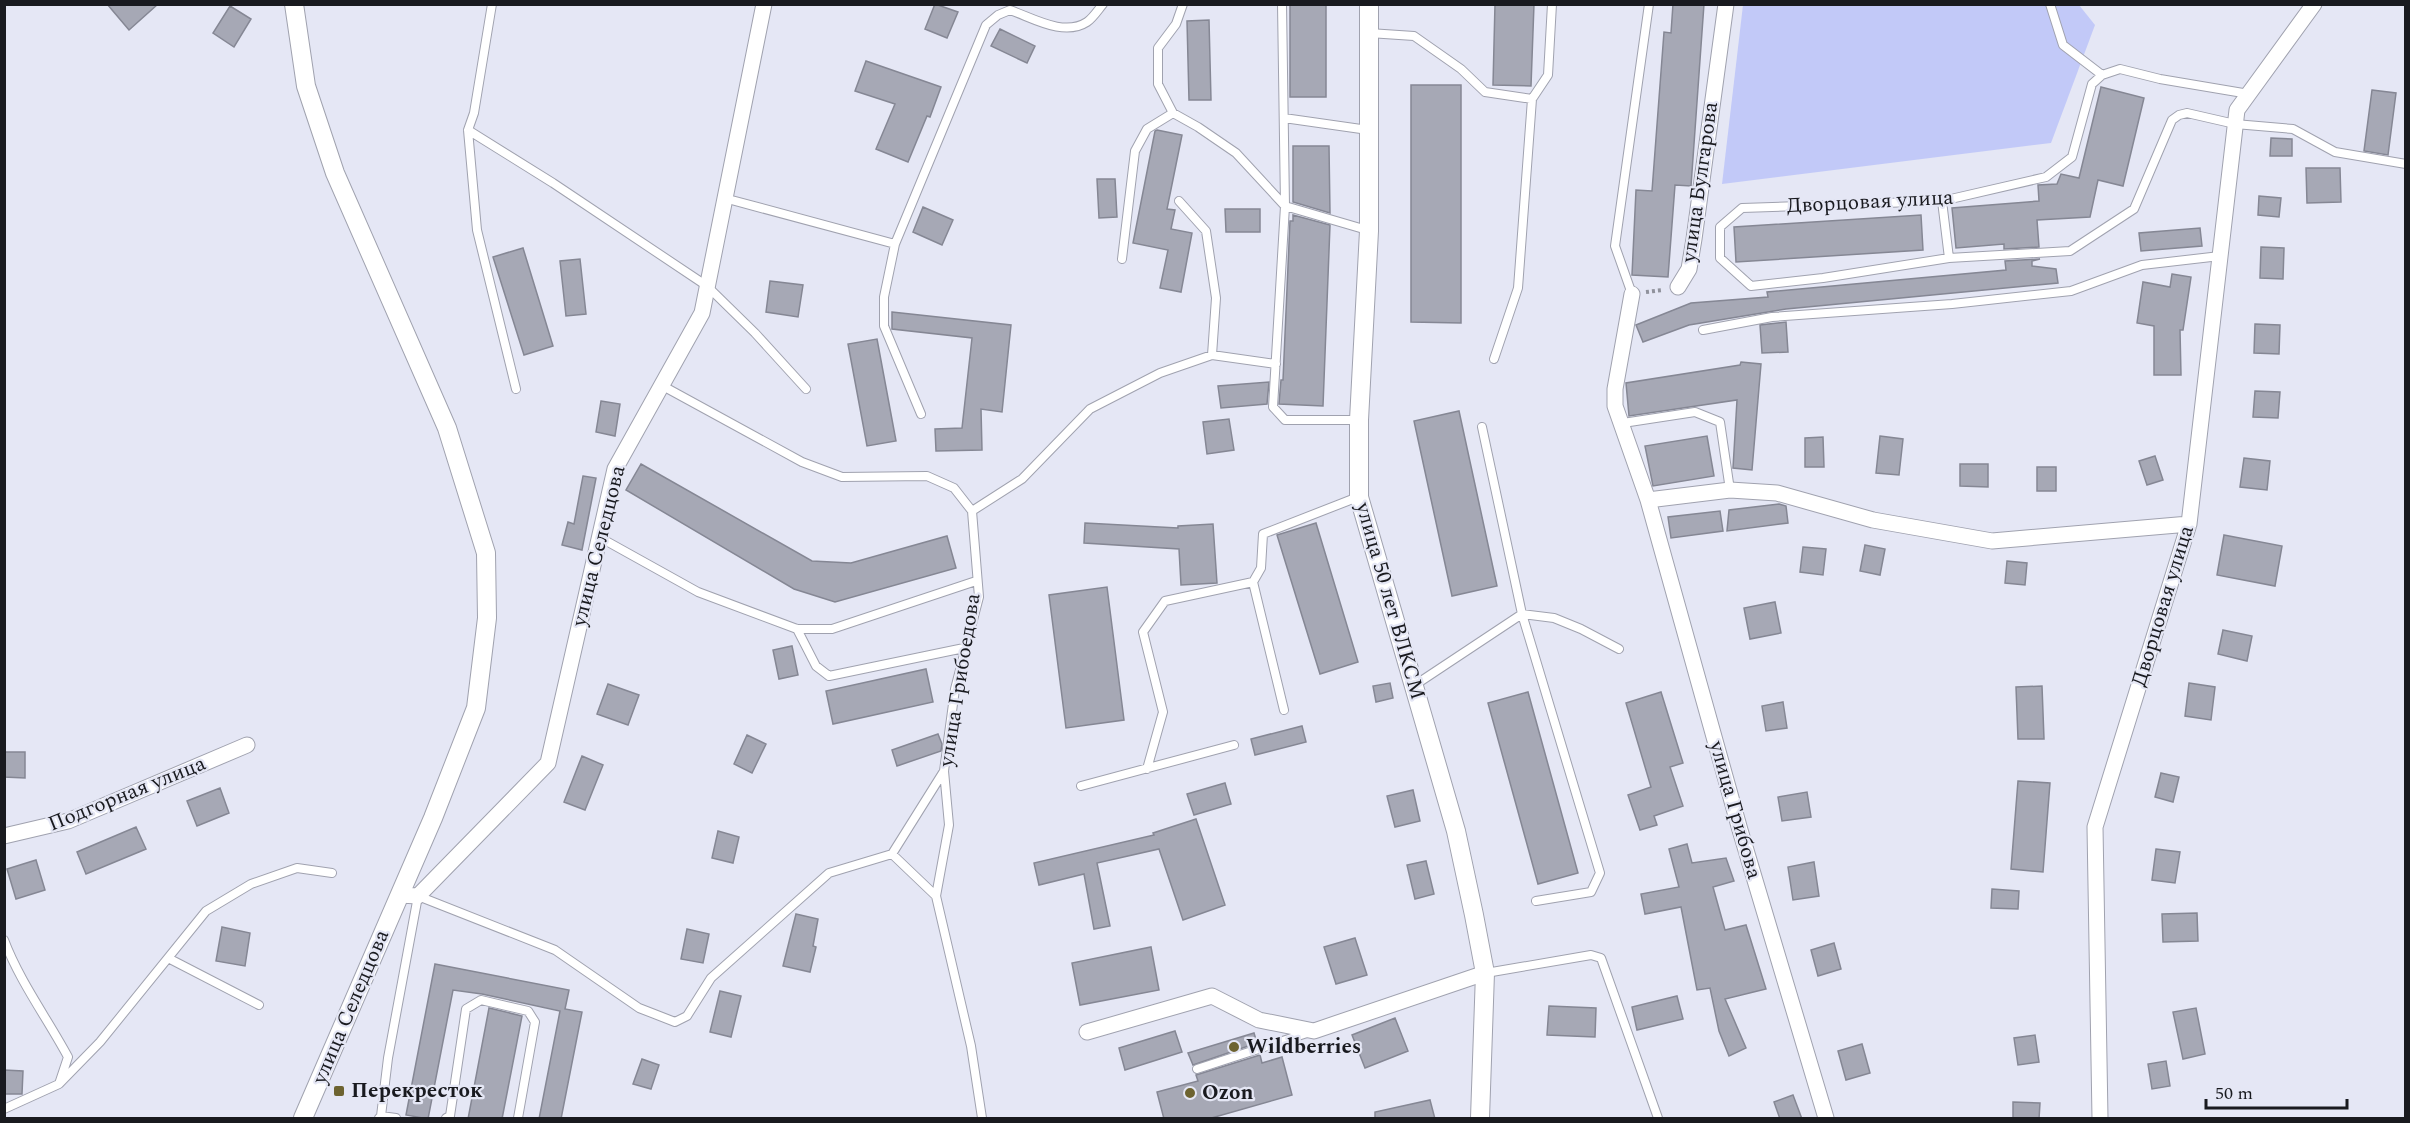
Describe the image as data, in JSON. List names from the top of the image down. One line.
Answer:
{"streets":{"street":["улица Булгарова","Дворцовая улица","улица Селедцова","улица 50 лет ВЛКСМ","Подгорная улица","улица Грибова"],"lane":["улица Грибоедова"]},"places":{"other":["Wildberries","Ozon"],"transit":["Перекресток"]},"scale_bar":"50 m"}
